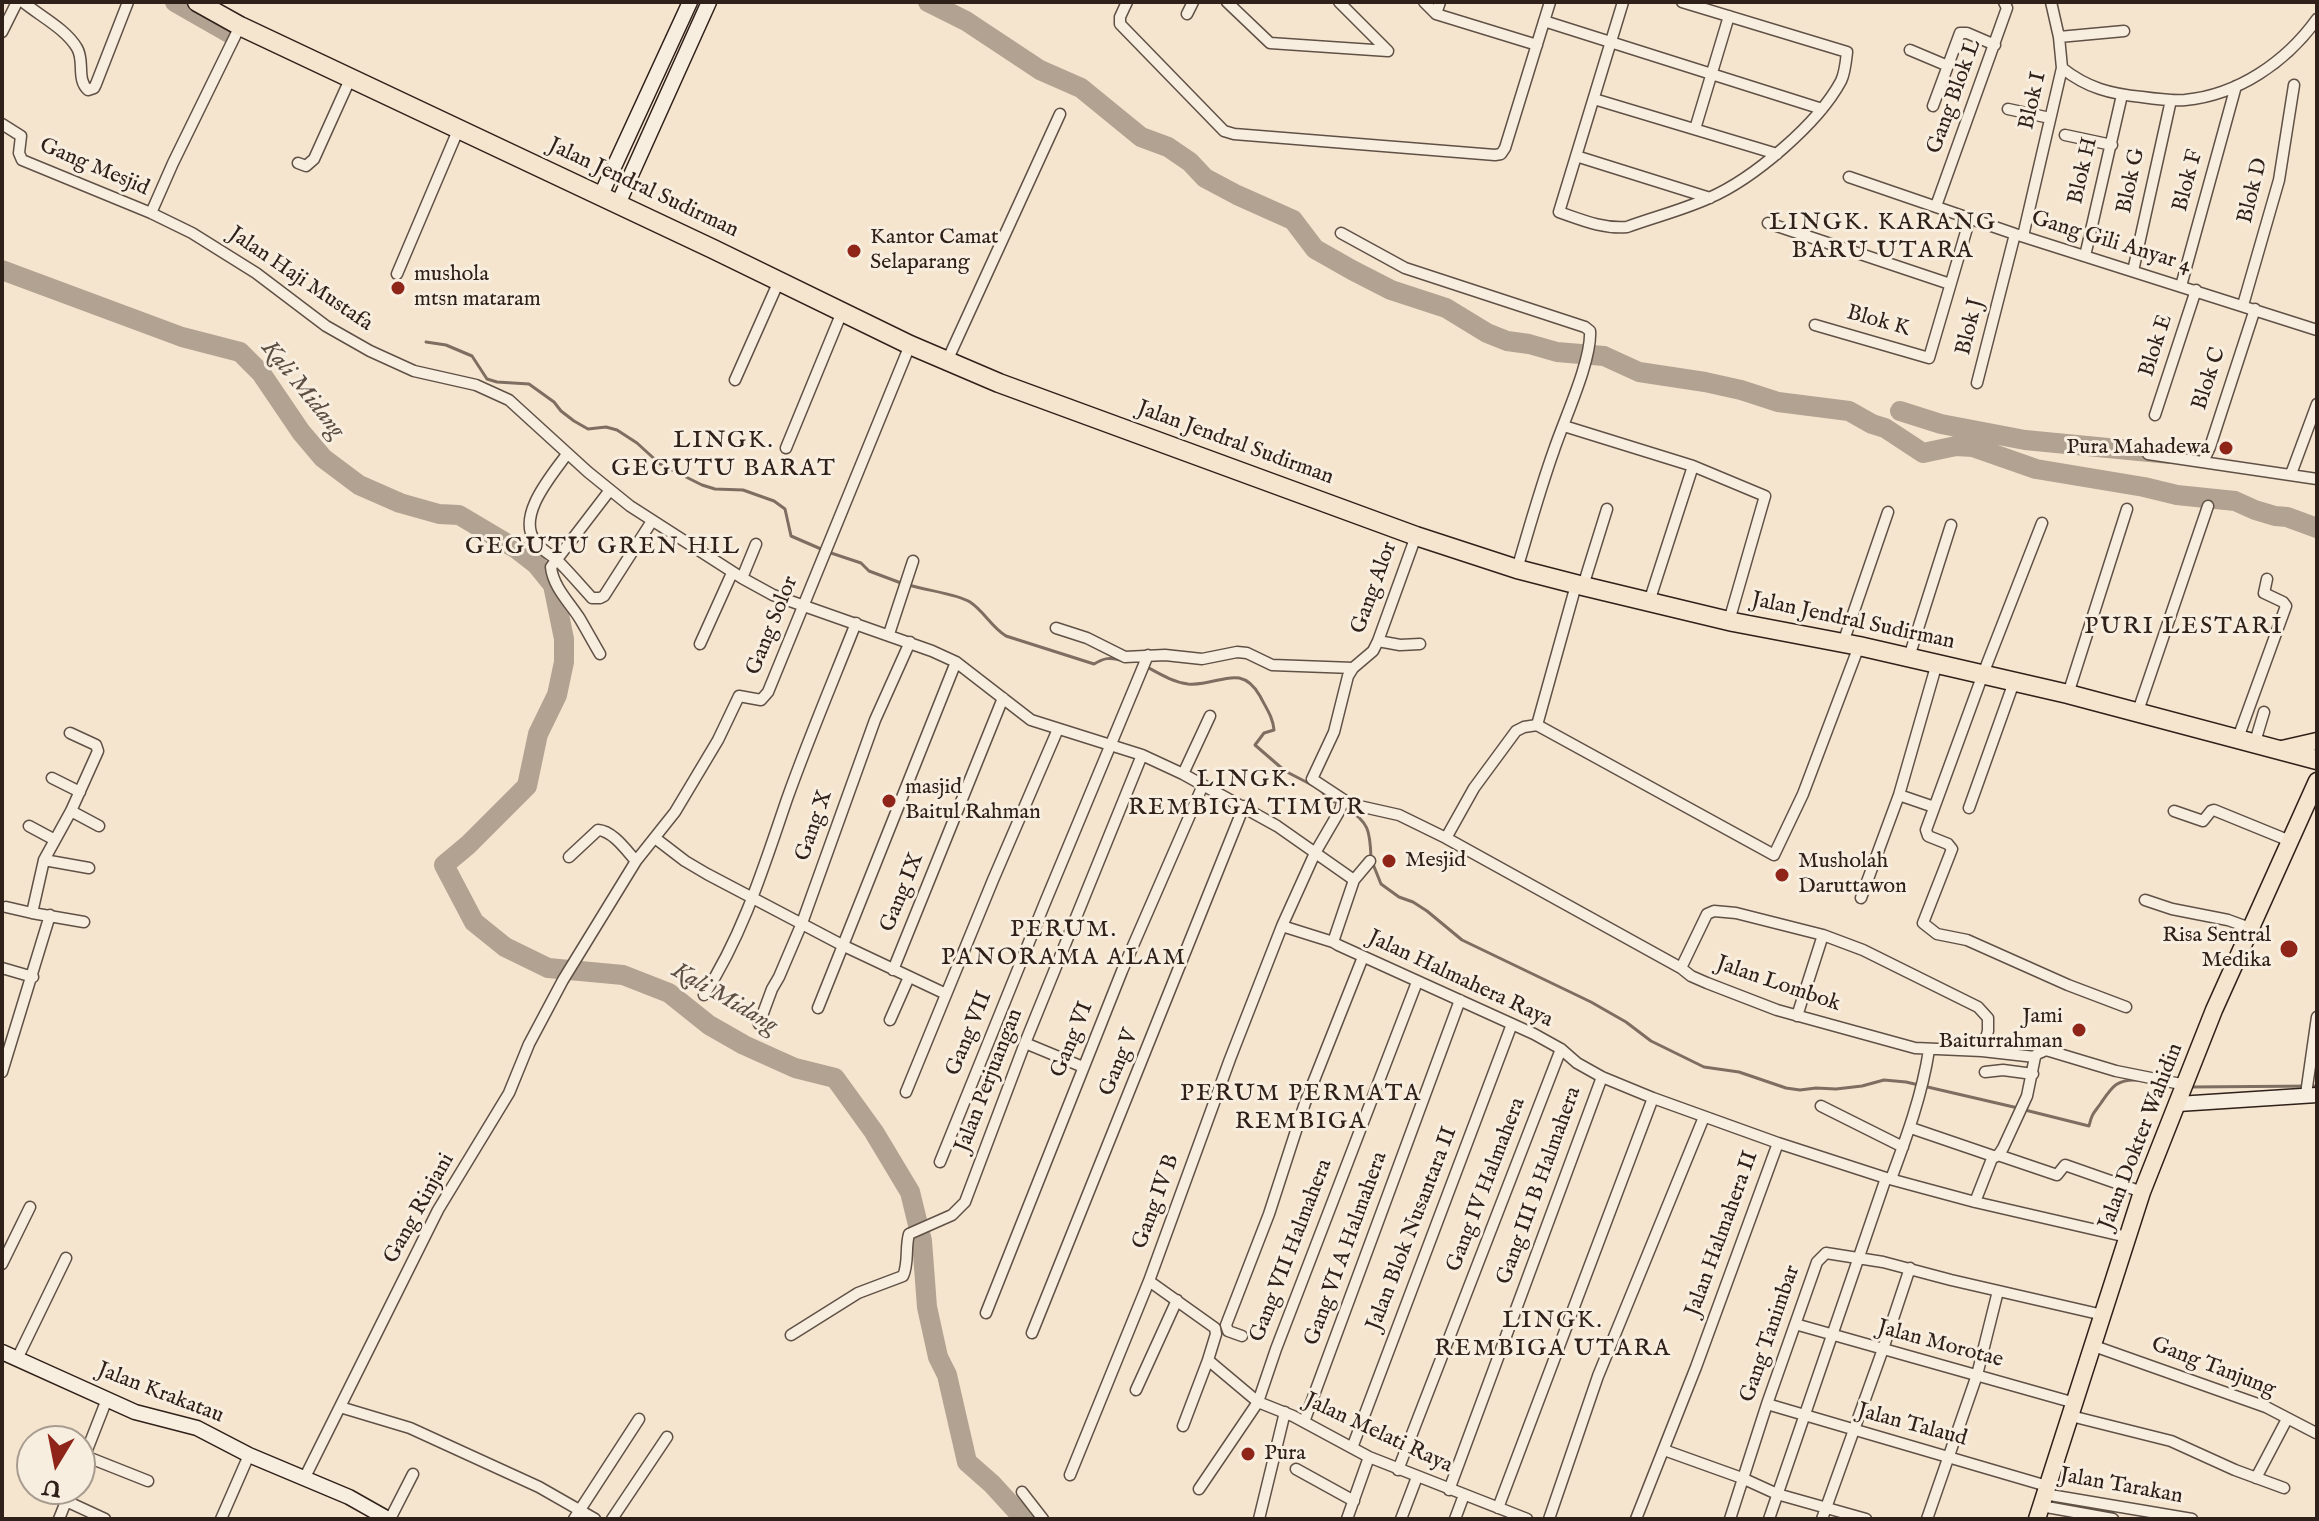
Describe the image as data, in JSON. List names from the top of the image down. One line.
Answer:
{"streets":{"highway":["Jalan Jendral Sudirman"],"main road":["Jalan Dokter Wahidin"],"street":["Gang Blok L","Blok I","Gang Mesjid","Blok H","Blok G","Blok F","Blok D","Gang Gili Anyar 4","Jalan Haji Mustafa","Blok K","Blok J","Blok E","Blok C","Gang Alor","Gang Solor","Gang X","Gang IX","Jalan Halmahera Raya","Jalan Lombok","Gang VII","Gang VI","Gang V","Jalan Perjuangan","Gang IV Halmahera","Gang III B Halmahera","Gang IV B","Gang Rinjani","Jalan Blok Nusantara II","Jalan Halmahera II","Gang VI A Halmahera","Gang VII Halmahera","Gang Tanimbar","Jalan Morotae","Gang Tanjung","Jalan Krakatau","Jalan Talaud","Jalan Melati Raya","Jalan Tarakan"]},"crossings":[["Gang Blok L","Gang Gili Anyar 4"],["Blok I","Gang Gili Anyar 4"],["Blok I","Blok J"],["Gang Mesjid","Jalan Haji Mustafa"],["Blok H","Gang Gili Anyar 4"],["Blok G","Gang Gili Anyar 4"],["Blok F","Gang Gili Anyar 4"],["Jalan Jendral Sudirman","Gang Alor"],["Jalan Jendral Sudirman","Gang Solor"],["Blok D","Gang Gili Anyar 4"],["Gang Gili Anyar 4","Blok J"],["Gang Gili Anyar 4","Blok E"],["Gang Gili Anyar 4","Blok C"],["Jalan Haji Mustafa","Gang Solor"],["Gang Alor","Jalan Lombok"],["Gang Solor","Gang Rinjani"],["Jalan Halmahera Raya","Jalan Dokter Wahidin"],["Jalan Halmahera Raya","Gang IV Halmahera"],["Jalan Halmahera Raya","Gang III B Halmahera"],["Jalan Halmahera Raya","Jalan Blok Nusantara II"],["Jalan Halmahera Raya","Jalan Halmahera II"],["Jalan Halmahera Raya","Gang VI A Halmahera"],["Jalan Halmahera Raya","Gang VII Halmahera"],["Jalan Lombok","Jalan Dokter Wahidin"],["Jalan Dokter Wahidin","Gang Tanimbar"],["Jalan Dokter Wahidin","Jalan Morotae"],["Jalan Dokter Wahidin","Gang Tanjung"],["Jalan Dokter Wahidin","Jalan Talaud"],["Jalan Dokter Wahidin","Jalan Tarakan"],["Gang IV Halmahera","Jalan Melati Raya"],["Gang III B Halmahera","Jalan Melati Raya"],["Gang Rinjani","Jalan Krakatau"],["Jalan Blok Nusantara II","Jalan Melati Raya"],["Gang VI A Halmahera","Jalan Melati Raya"],["Gang VII Halmahera","Jalan Melati Raya"],["Gang Tanimbar","Jalan Morotae"],["Gang Tanimbar","Jalan Talaud"],["Jalan Talaud","Jalan Tarakan"]],"districts":["LINGK. KARANG BARU UTARA","LINGK. GEGUTU BARAT","GEGUTU GREN HIL","PURI LESTARI","LINGK. REMBIGA TIMUR","PERUM. PANORAMA ALAM","PERUM PERMATA REMBIGA","LINGK. REMBIGA UTARA"],"water":["Kali Midang"],"places":["Kantor Camat Selaparang","mushola mtsn mataram","Pura Mahadewa","masjid Baitul Rahman","Mesjid","Musholah Daruttawon","Risa Sentral Medika","Jami Baiturrahman","Pura"],"north":"bottom"}
